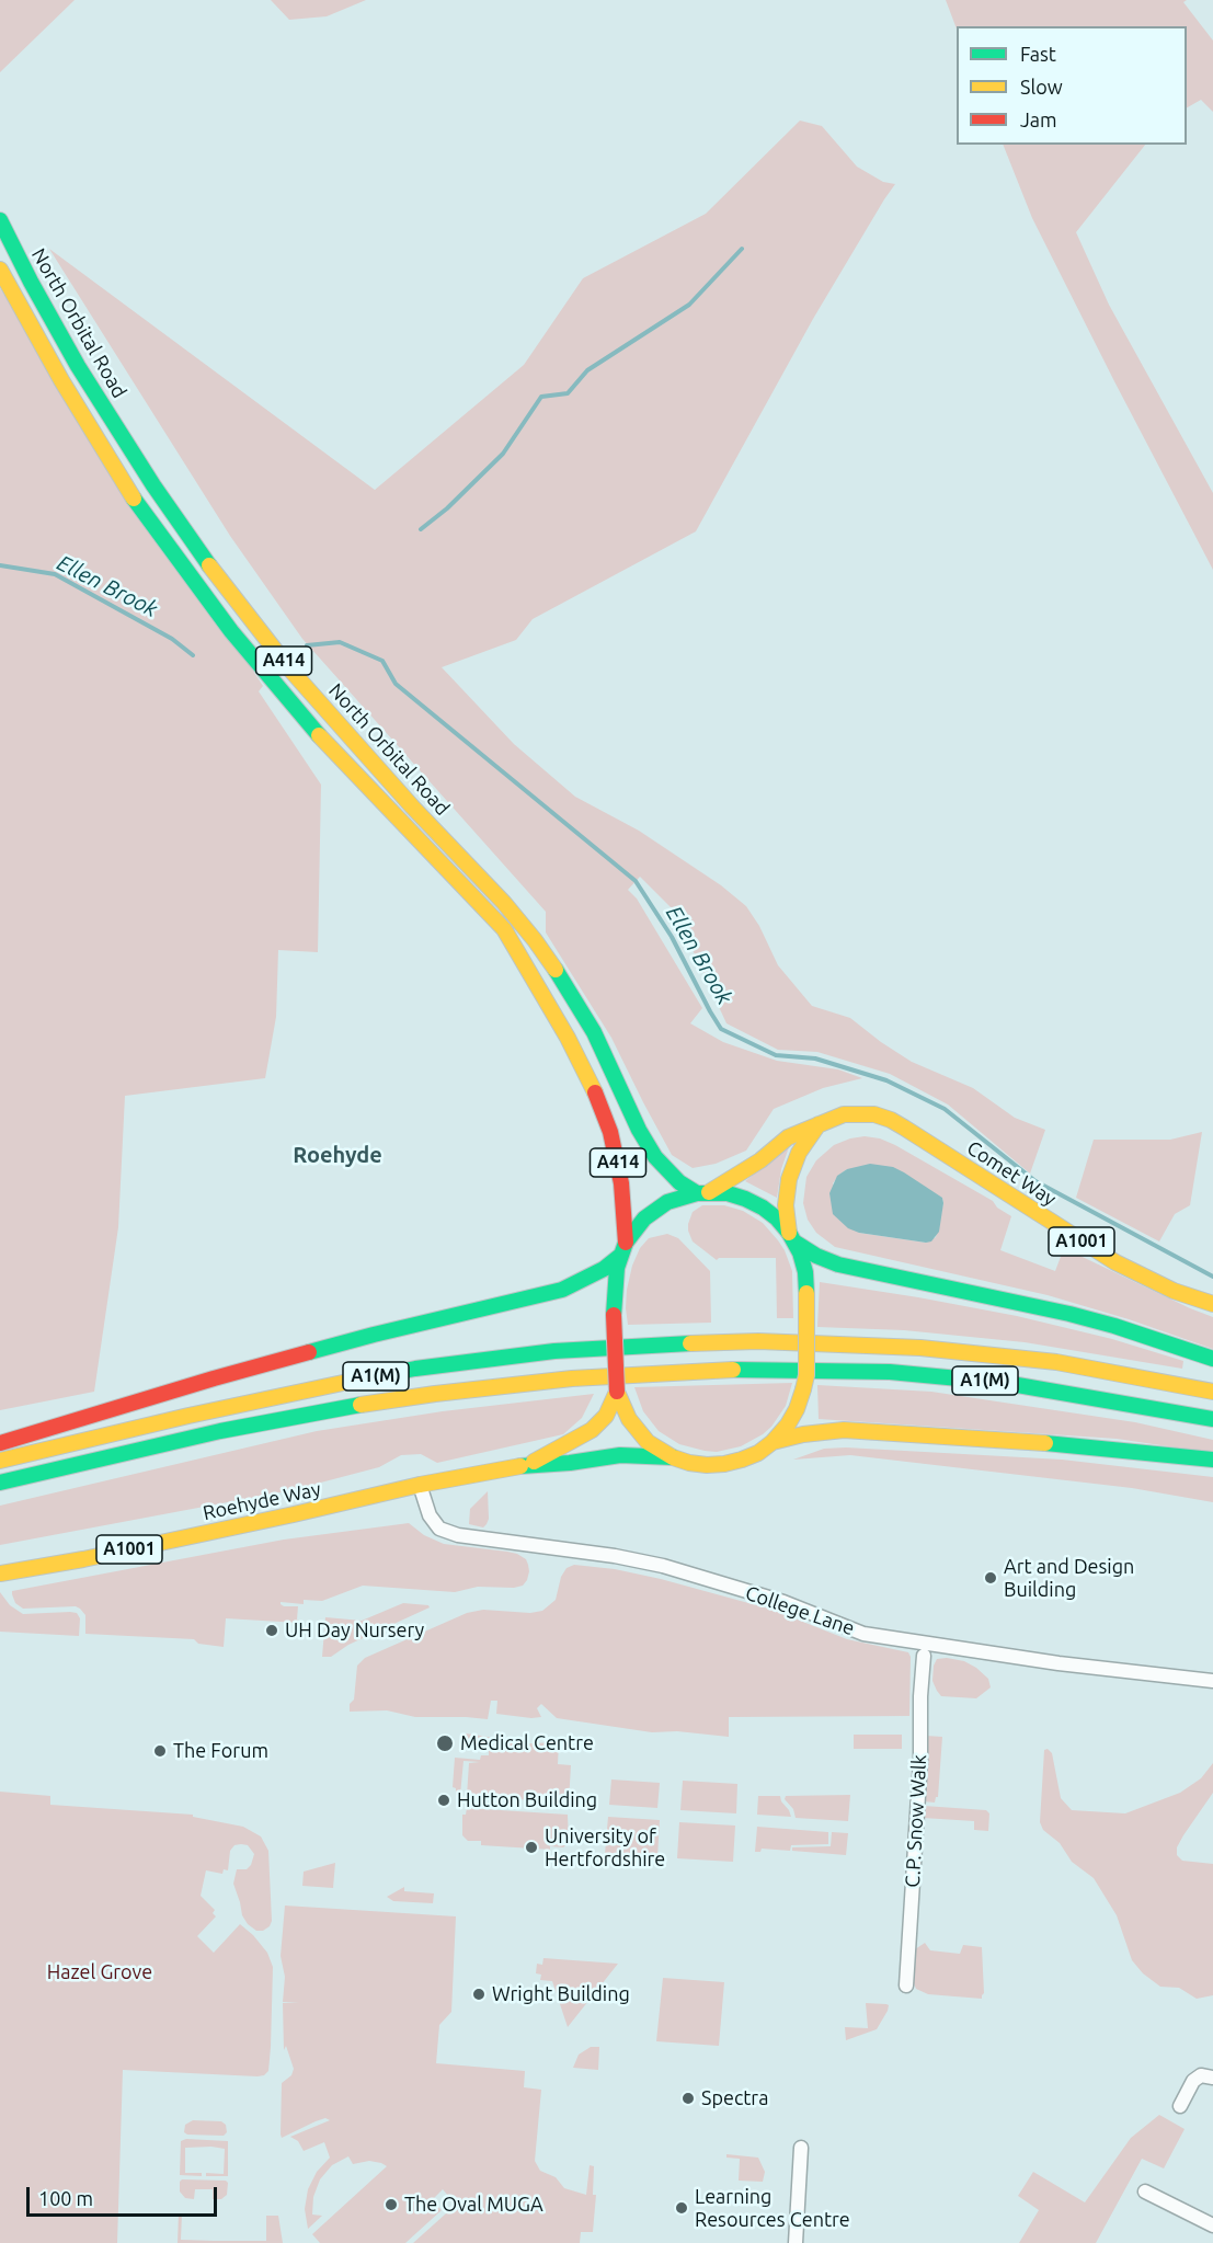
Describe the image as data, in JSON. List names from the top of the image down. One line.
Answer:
{"streets":{"main road":["North Orbital Road","A414","Comet Way","A1001","A1(M)","Roehyde Way"],"street":["College Lane","C.P. Snow Walk"]},"crossings":[["North Orbital Road","Comet Way"],["Roehyde Way","College Lane"]],"districts":["Roehyde"],"water":["Ellen Brook"],"parks":["Hazel Grove"],"places":["Art and Design Building","UH Day Nursery","Medical Centre","The Forum","Hutton Building","University of Hertfordshire","Wright Building","Spectra","The Oval MUGA","Learning Resources Centre"],"legend":["Fast","Slow","Jam"],"scale_bar":"100 m"}
